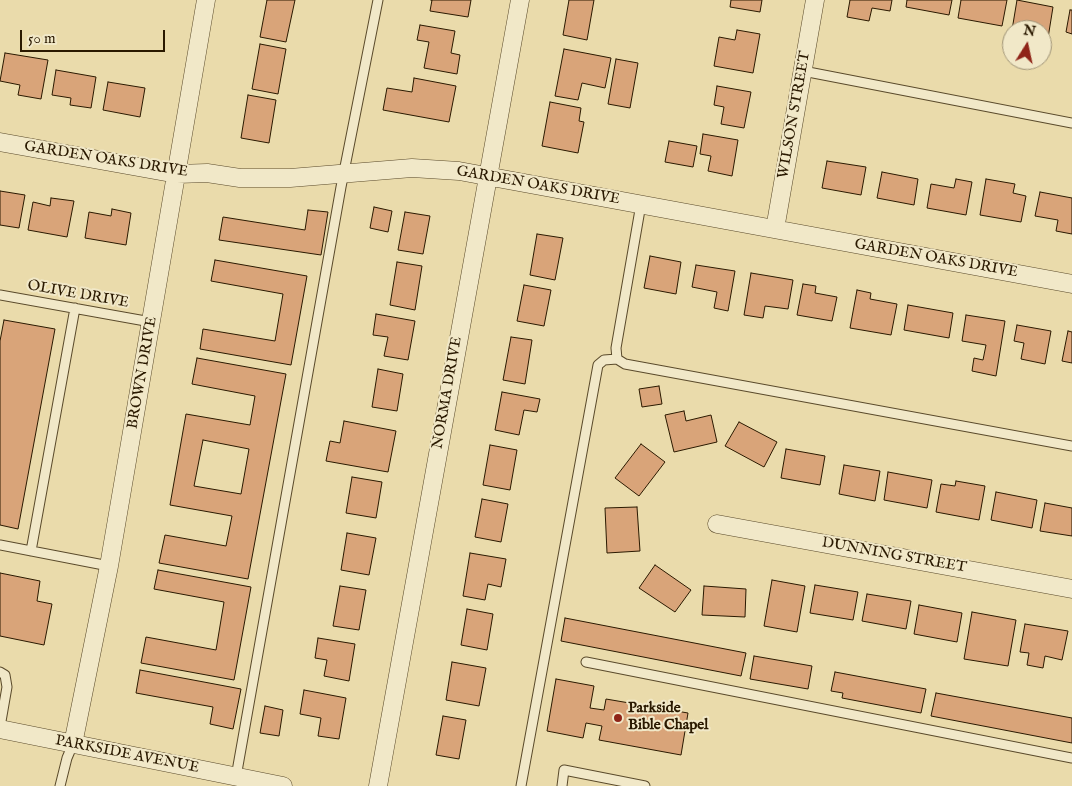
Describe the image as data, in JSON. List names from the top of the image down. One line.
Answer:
{"streets":{"street":["WILSON STREET","GARDEN OAKS DRIVE","BROWN DRIVE","NORMA DRIVE","DUNNING STREET","PARKSIDE AVENUE"],"lane":["OLIVE DRIVE"]},"crossings":[["WILSON STREET","GARDEN OAKS DRIVE"],["GARDEN OAKS DRIVE","BROWN DRIVE"],["GARDEN OAKS DRIVE","NORMA DRIVE"],["OLIVE DRIVE","BROWN DRIVE"],["BROWN DRIVE","PARKSIDE AVENUE"]],"places":["Parkside Bible Chapel"],"scale_bar":"50 m","north":"top"}
